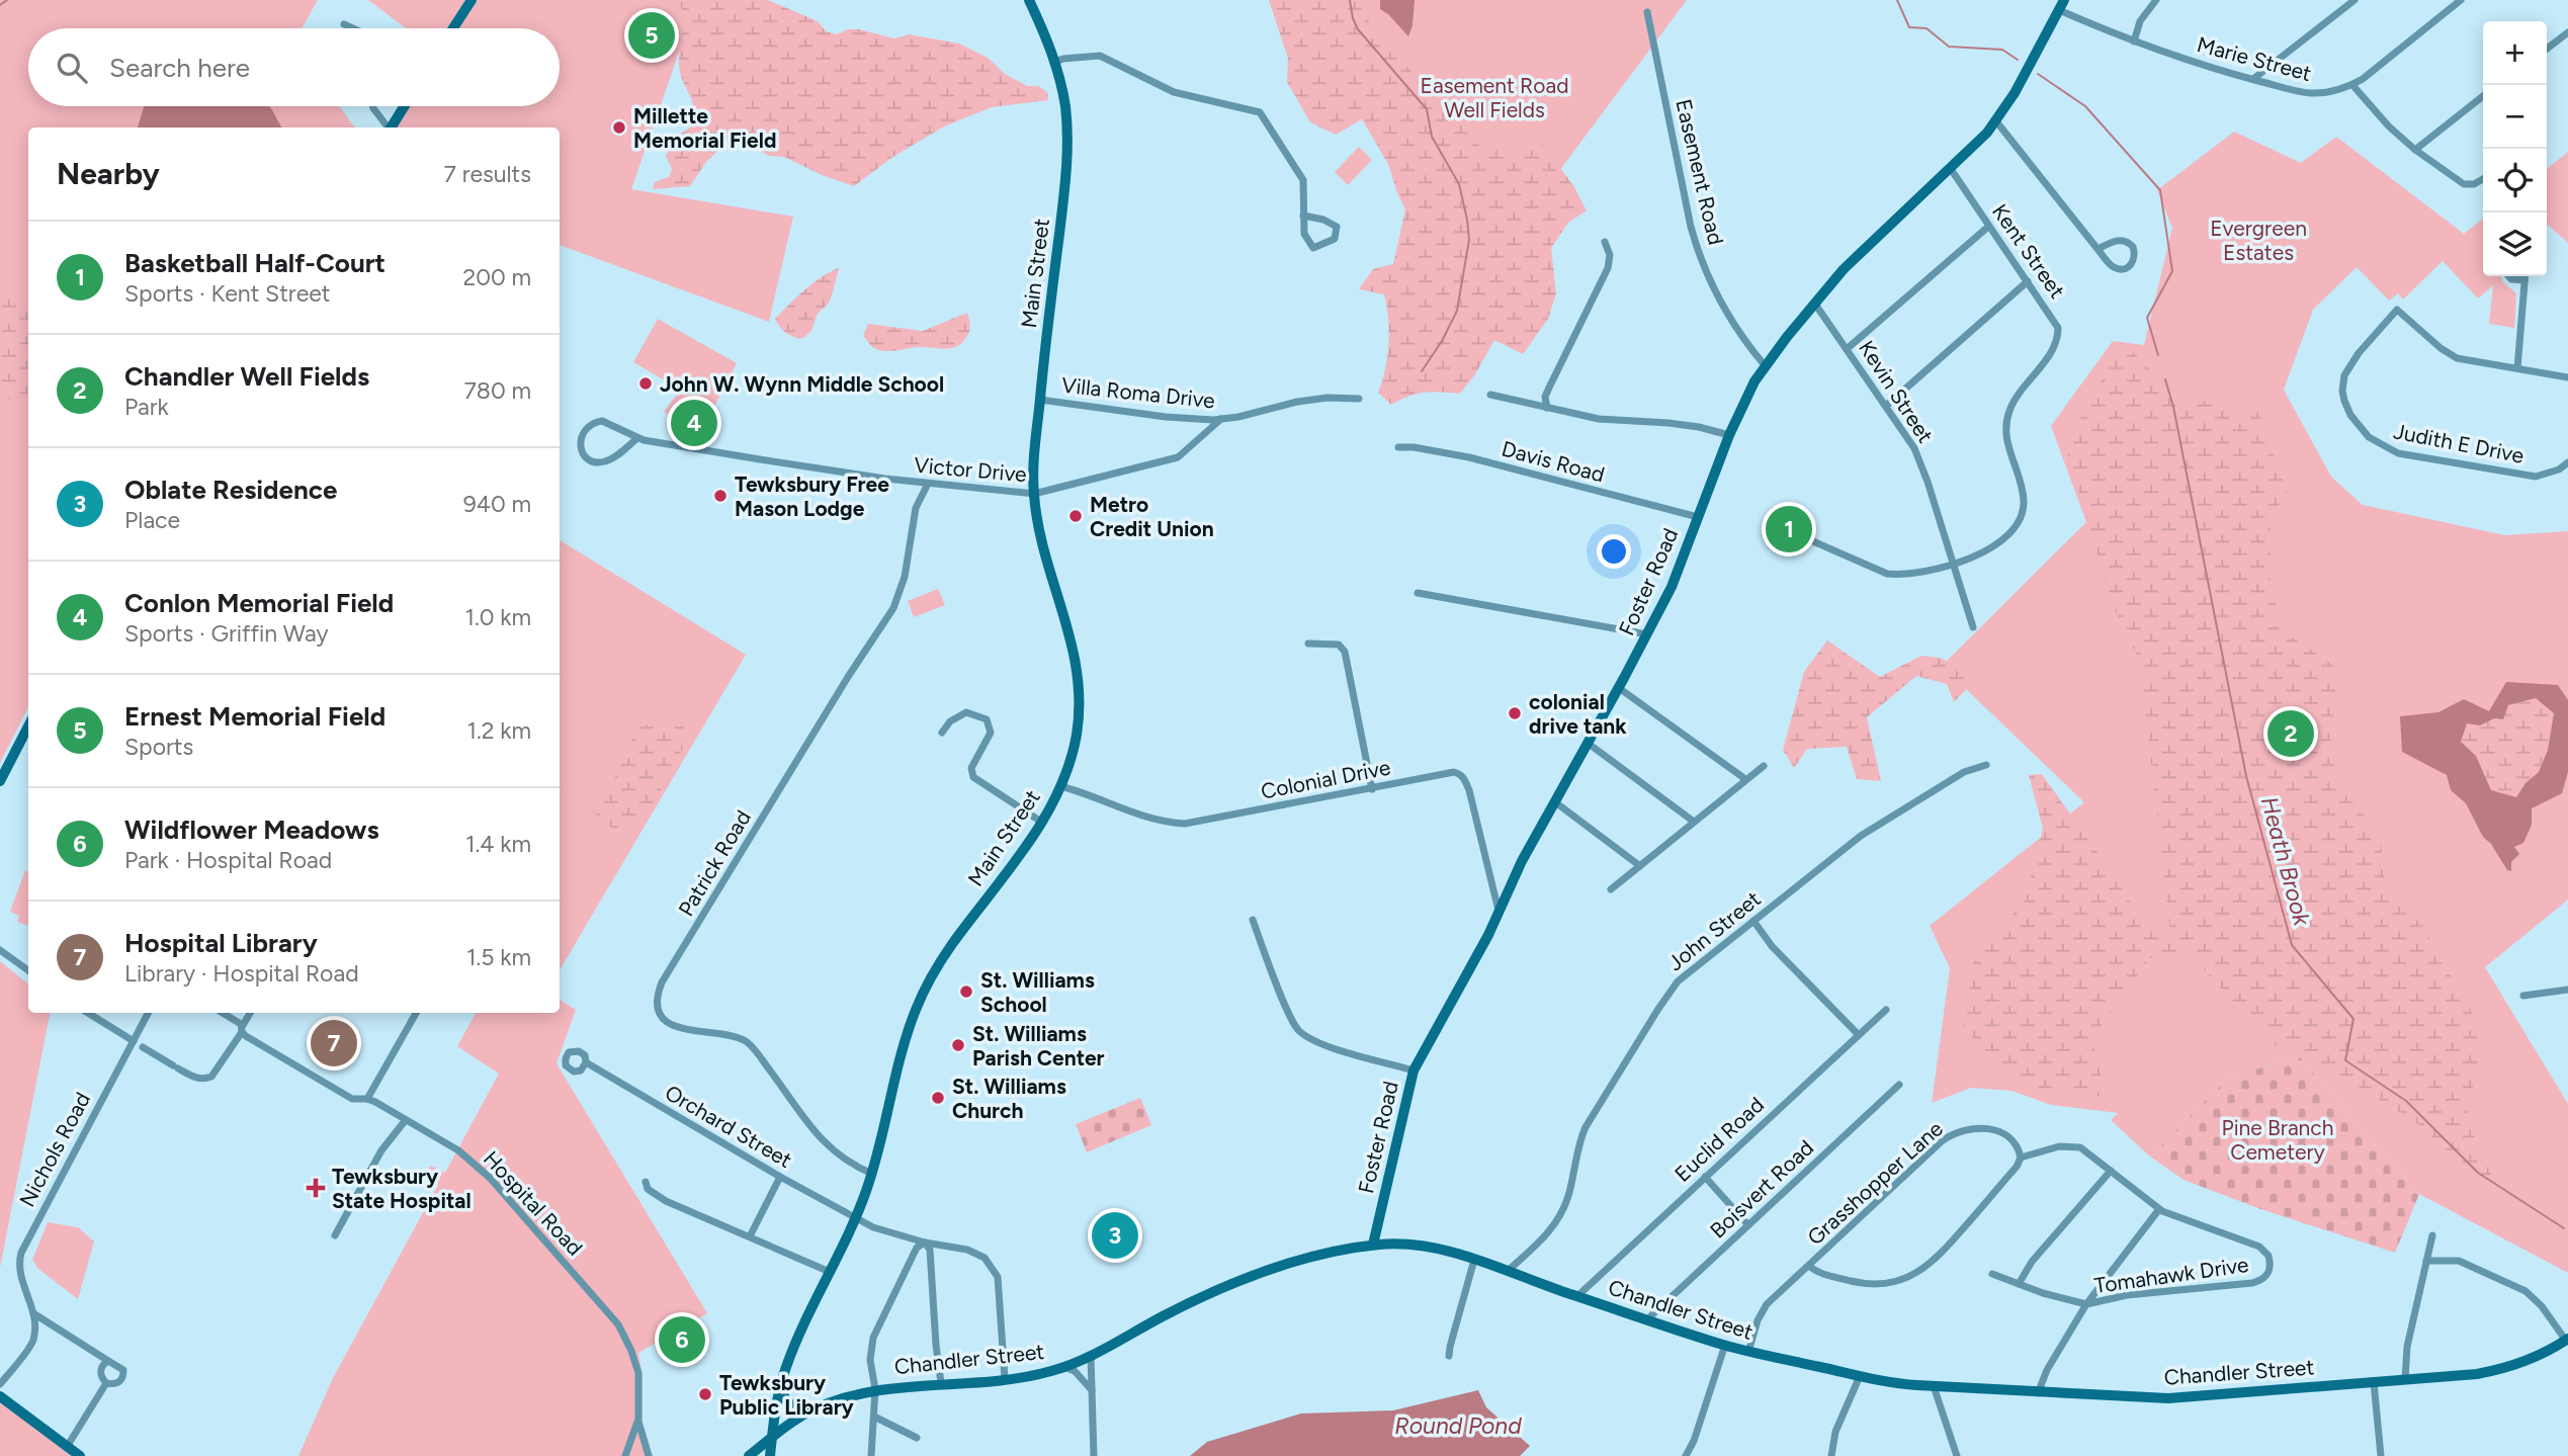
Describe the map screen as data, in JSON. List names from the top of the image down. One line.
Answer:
{"streets":{"main road":["Main Street","Foster Road","Chandler Street"],"street":["Marie Street","Easement Road","Kent Street","Kevin Street","Villa Roma Drive","Judith E Drive","Davis Road","Victor Drive","Colonial Drive","Patrick Road","John Street","Orchard Street","Euclid Road","Nichols Road","Grasshopper Lane","Boisvert Road","Hospital Road","Tomahawk Drive"]},"crossings":[["Marie Street","Foster Road"],["Easement Road","Foster Road"],["Kent Street","Kevin Street"],["Kent Street","Foster Road"],["Main Street","Villa Roma Drive"],["Main Street","Victor Drive"],["Main Street","Colonial Drive"],["Main Street","Patrick Road"],["Main Street","Orchard Street"],["Main Street","Chandler Street"],["Kevin Street","Foster Road"],["Villa Roma Drive","Victor Drive"],["Davis Road","Foster Road"],["Victor Drive","Patrick Road"],["Foster Road","Colonial Drive"],["Foster Road","Chandler Street"],["John Street","Chandler Street"],["Orchard Street","Chandler Street"],["Euclid Road","Chandler Street"],["Grasshopper Lane","Tomahawk Drive"],["Grasshopper Lane","Chandler Street"],["Boisvert Road","Chandler Street"]],"water":["Heath Brook","Round Pond"],"parks":["Easement Road Well Fields","Evergreen Estates","Pine Branch Cemetery"],"places":{"other":["Millette Memorial Field","John W. Wynn Middle School","Tewksbury Free Mason Lodge","Metro Credit Union","colonial drive tank","St. Williams School","St. Williams Parish Center","St. Williams Church","Tewksbury Public Library"],"health":["Tewksbury State Hospital"]},"page":{"pins":["5","4","1","2","7","3","6"],"map_buttons":["+","−"],"search":"Search here","heading":["Nearby","7 results"],"list":[{"mark":"1","name":"Basketball Half-Court","note":"Sports · Kent Street","value":"200 m"},{"mark":"2","name":"Chandler Well Fields","note":"Park","value":"780 m"},{"mark":"3","name":"Oblate Residence","note":"Place","value":"940 m"},{"mark":"4","name":"Conlon Memorial Field","note":"Sports · Griffin Way","value":"1.0 km"},{"mark":"5","name":"Ernest Memorial Field","note":"Sports","value":"1.2 km"},{"mark":"6","name":"Wildflower Meadows","note":"Park · Hospital Road","value":"1.4 km"},{"mark":"7","name":"Hospital Library","note":"Library · Hospital Road","value":"1.5 km"}]}}
